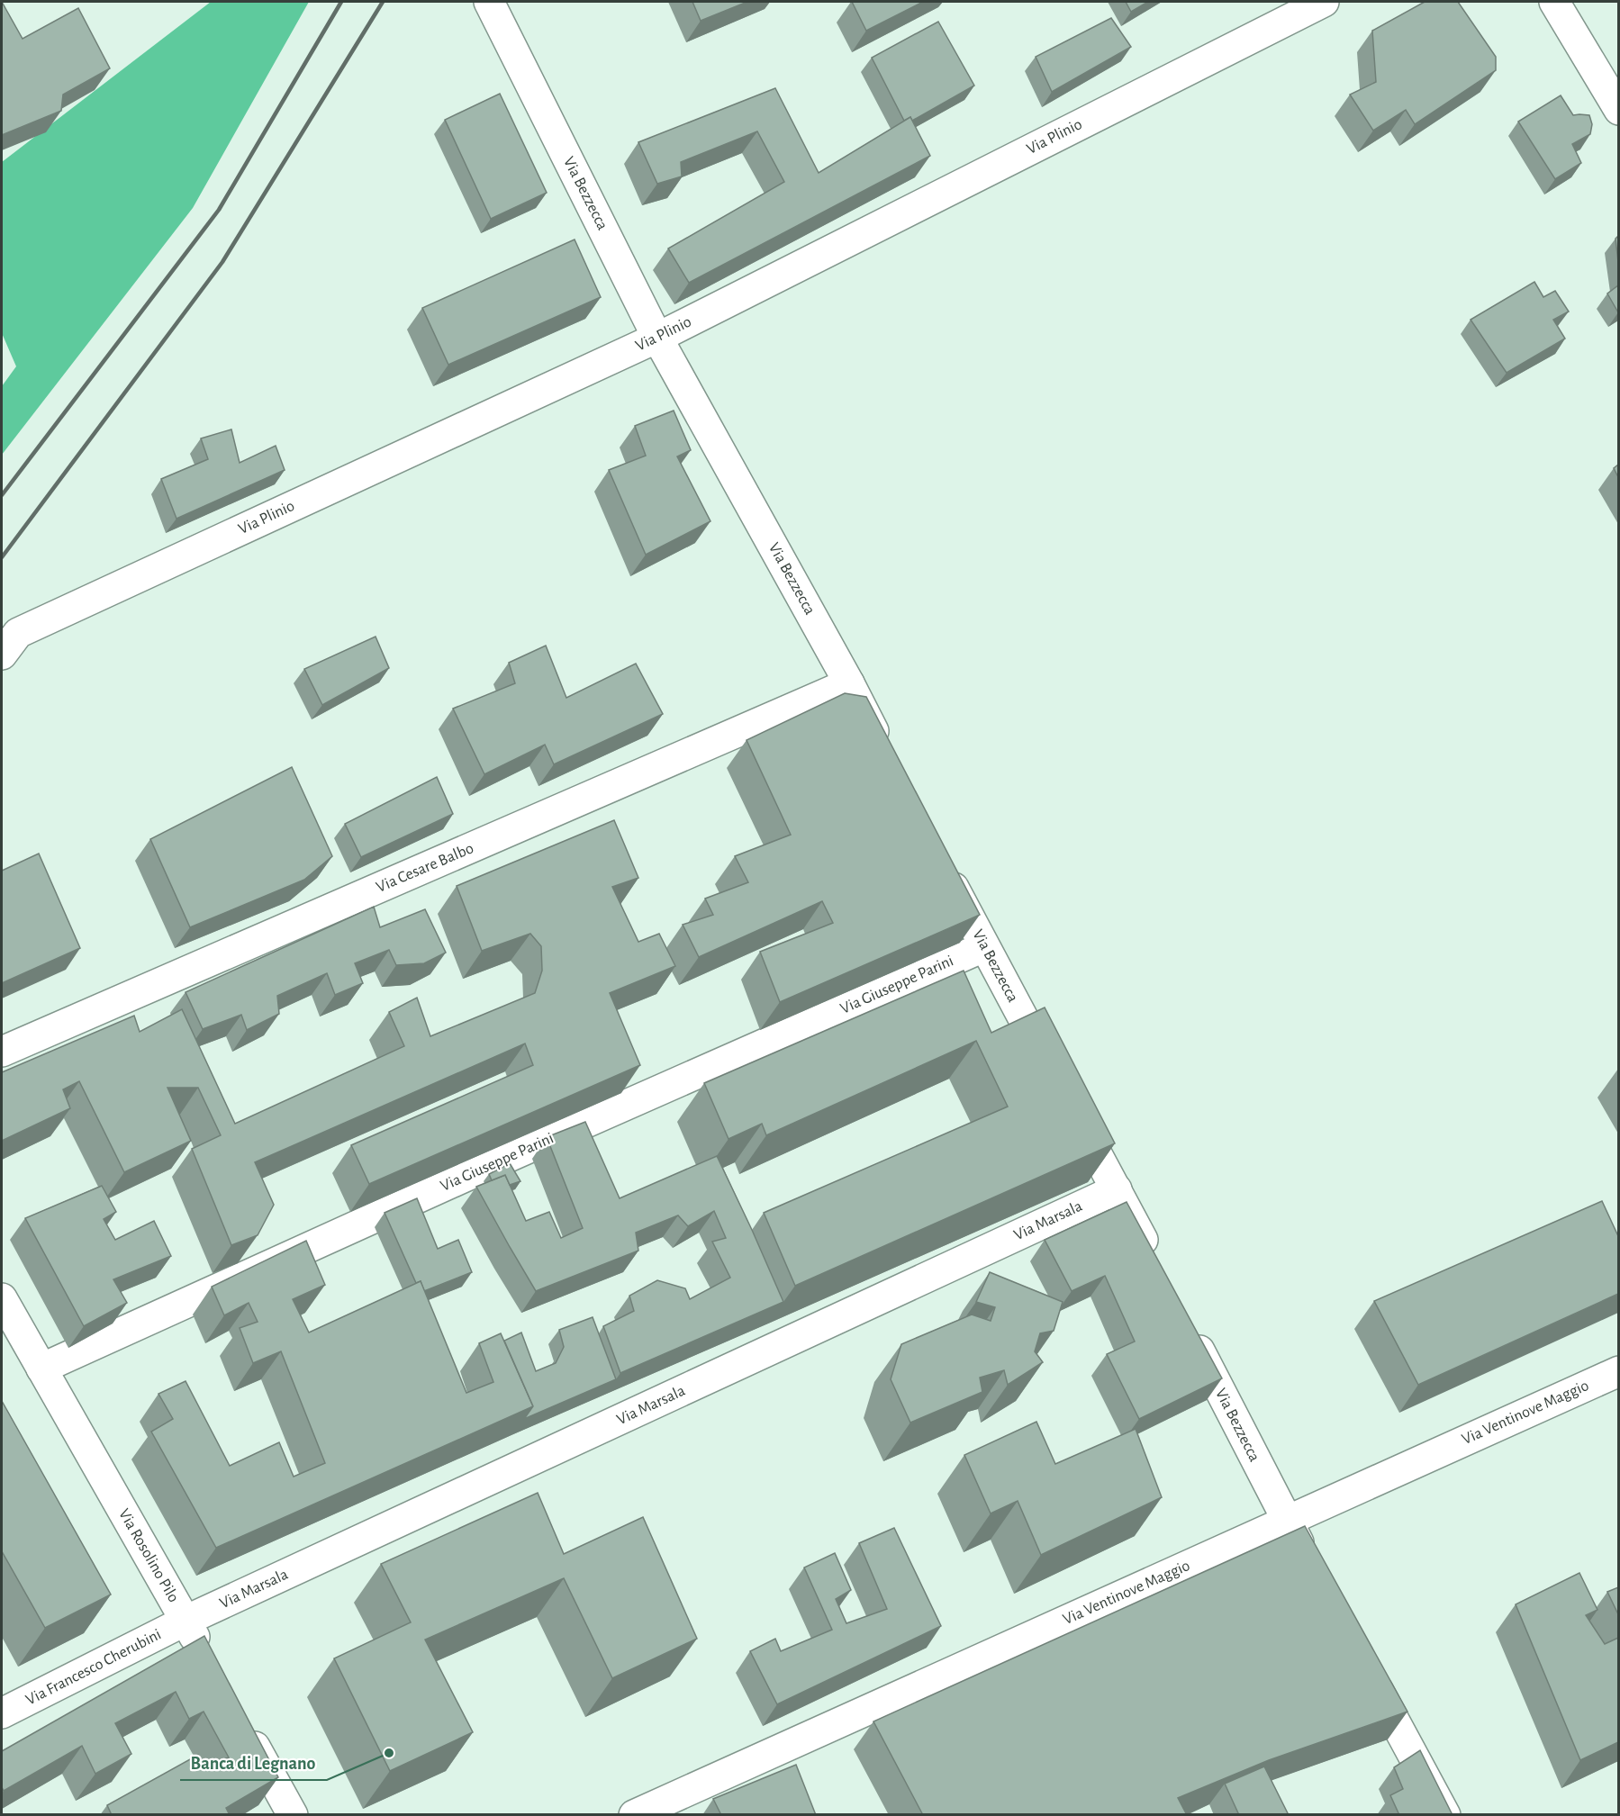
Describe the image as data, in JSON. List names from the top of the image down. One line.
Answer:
{"streets":{"street":["Via Plinio","Via Bezzecca","Via Cesare Balbo","Via Giuseppe Parini","Via Marsala","Via Ventinove Maggio","Via Rosolino Pilo","Via Francesco Cherubini"]},"crossings":[["Via Plinio","Via Bezzecca"],["Via Bezzecca","Via Cesare Balbo"],["Via Bezzecca","Via Giuseppe Parini"],["Via Bezzecca","Via Ventinove Maggio"],["Via Giuseppe Parini","Via Rosolino Pilo"],["Via Marsala","Via Rosolino Pilo"],["Via Marsala","Via Francesco Cherubini"],["Via Rosolino Pilo","Via Francesco Cherubini"]],"places":["Banca di Legnano"]}
